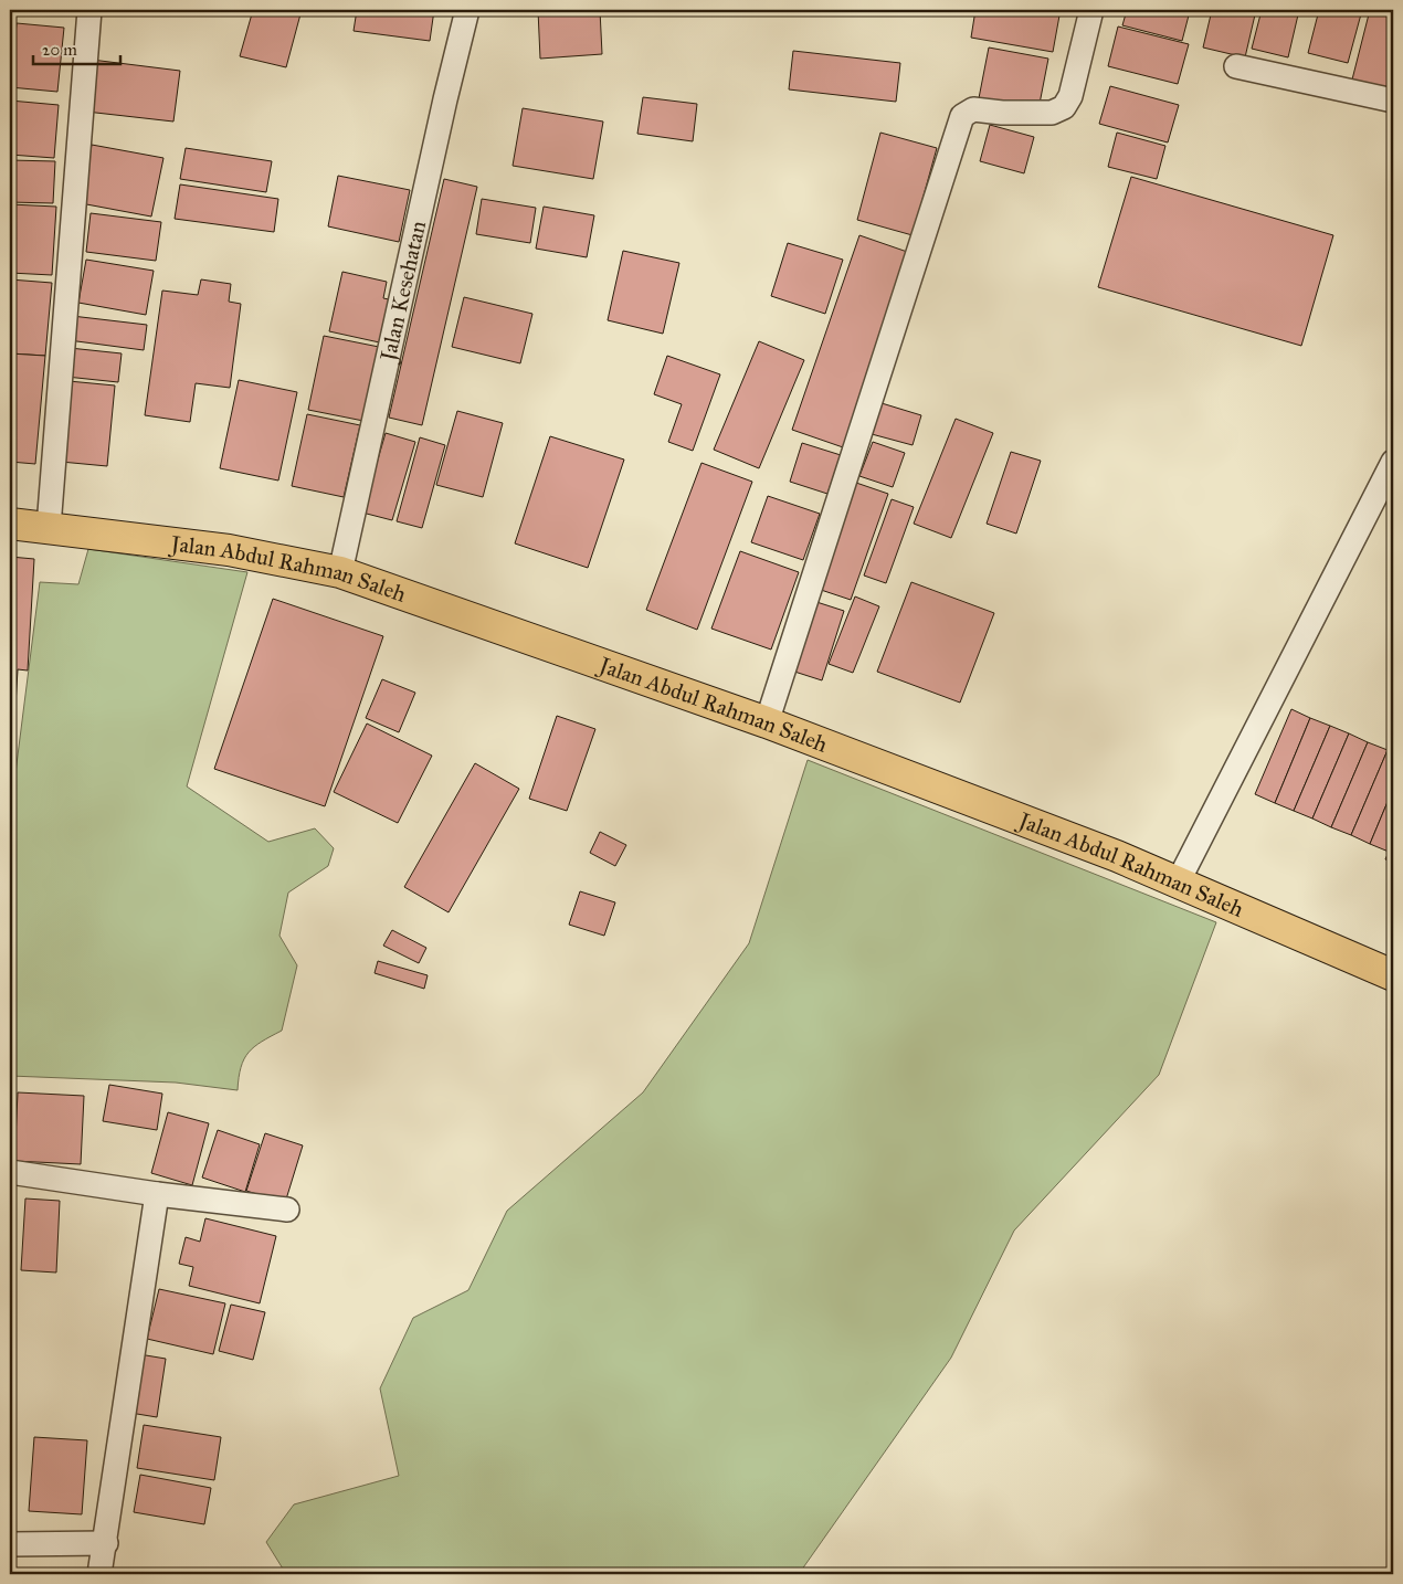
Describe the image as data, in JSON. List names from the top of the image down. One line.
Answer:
{"streets":{"main road":["Jalan Abdul Rahman Saleh"],"street":["Jalan Kesehatan"]},"crossings":[["Jalan Kesehatan","Jalan Abdul Rahman Saleh"]],"scale_bar":"20 m"}
